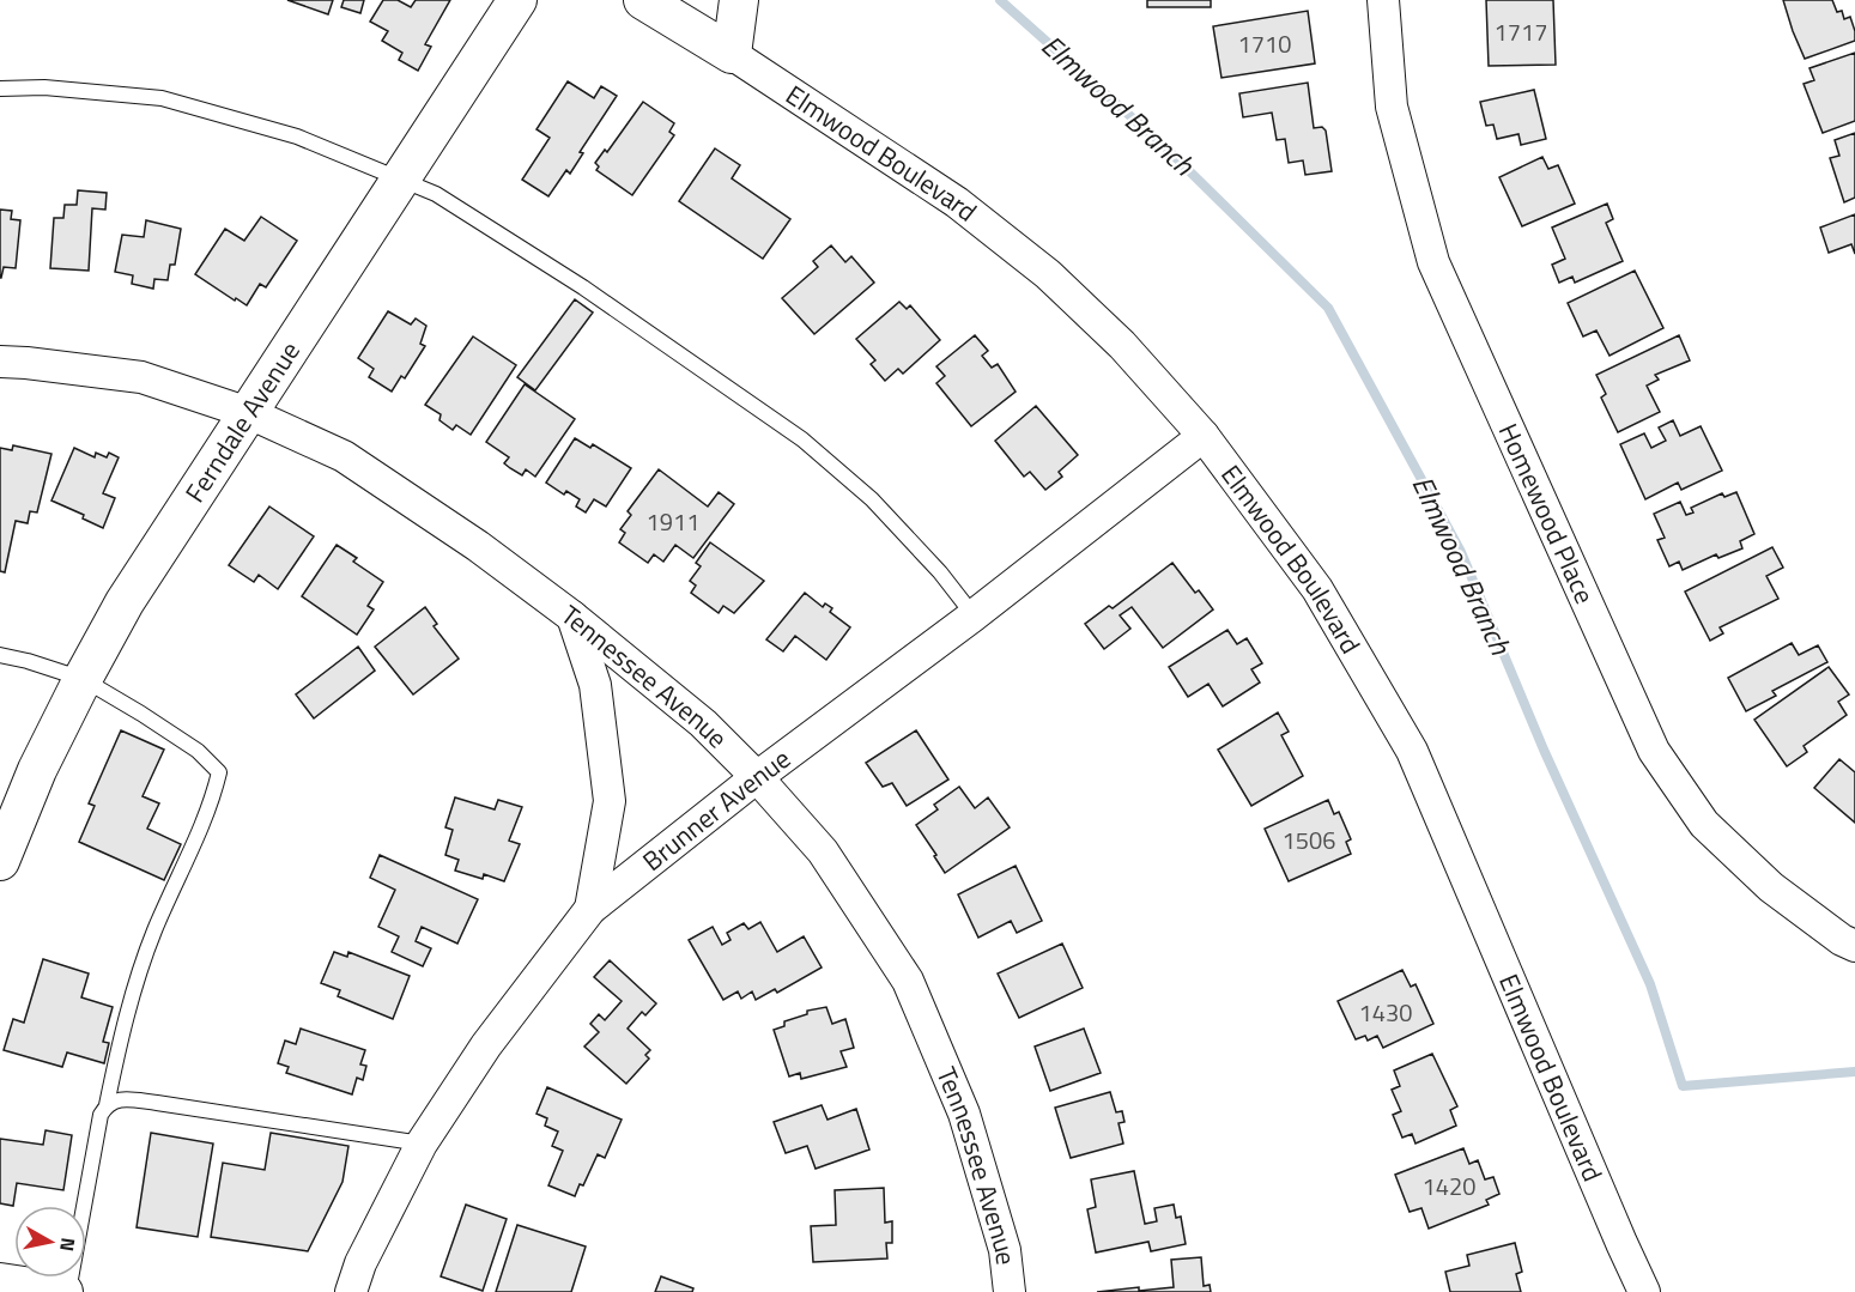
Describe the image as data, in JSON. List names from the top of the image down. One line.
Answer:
{"streets":{"street":["Elmwood Boulevard","Ferndale Avenue","Homewood Place","Tennessee Avenue","Brunner Avenue"]},"crossings":[["Elmwood Boulevard","Brunner Avenue"],["Ferndale Avenue","Tennessee Avenue"],["Tennessee Avenue","Brunner Avenue"]],"water":["Elmwood Branch"],"house_numbers":["1717","1710","1911","1506","1430","1420"],"north":"right"}
